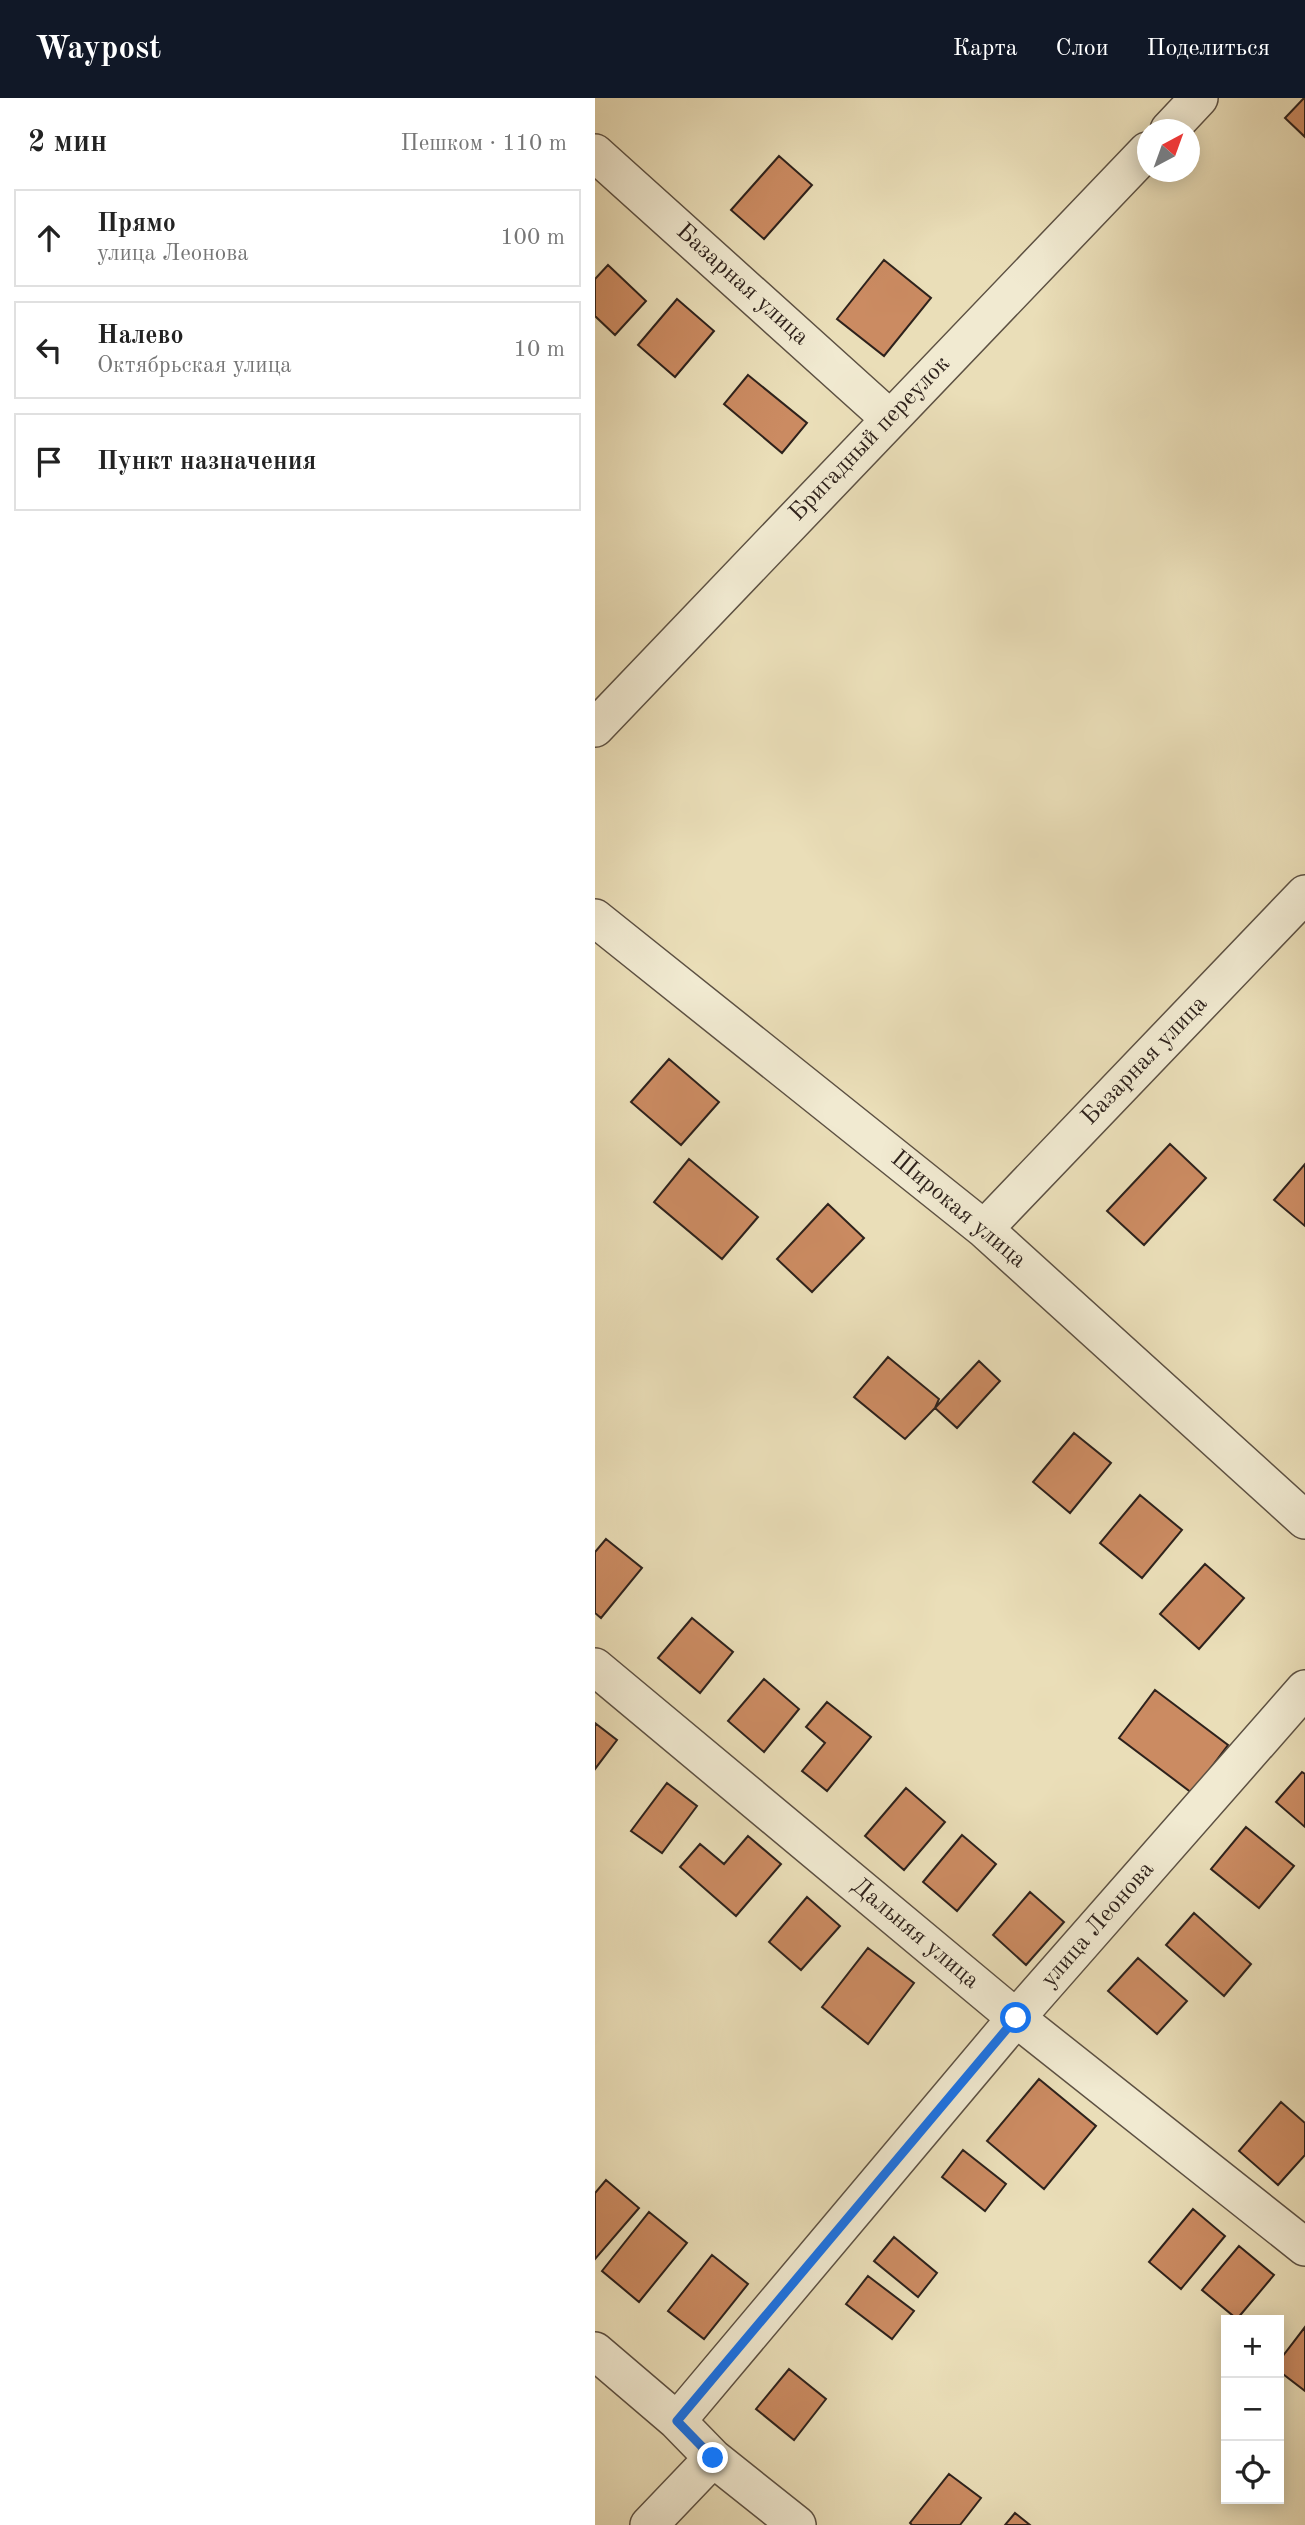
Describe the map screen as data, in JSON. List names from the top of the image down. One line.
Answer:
{"streets":{"street":["Базарная улица","Бригадный переулок","Широкая улица","улица Леонова","Дальняя улица"]},"crossings":[["Базарная улица","Бригадный переулок"],["Базарная улица","Широкая улица"],["улица Леонова","Дальняя улица"]],"north":"top right","page":{"header":"Waypost","nav":["Карта","Слои","Поделиться"],"heading":["2 мин","Пешком · 110 m"],"list":[["Прямо","улица Леонова","100 m"],["Налево","Октябрьская улица","10 m"],"Пункт назначения"],"map_buttons":["+","−"]}}
